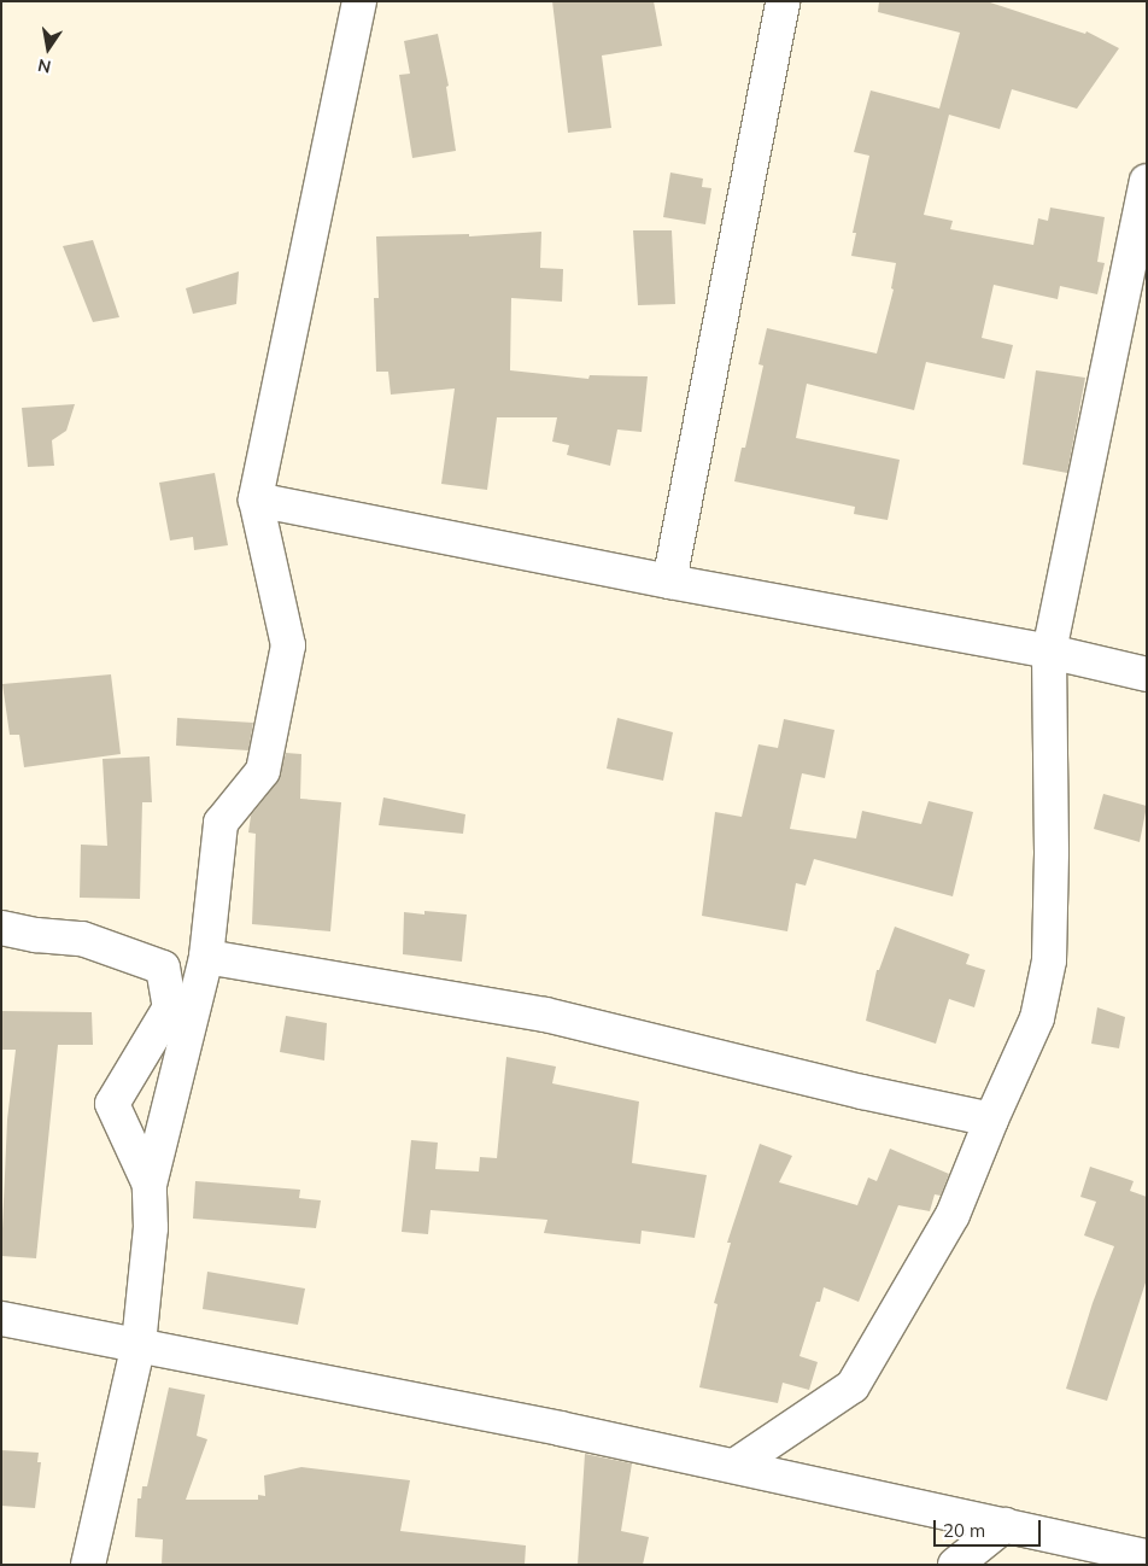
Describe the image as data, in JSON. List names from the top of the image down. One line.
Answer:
{"scale_bar":"20 m","north":"bottom"}
